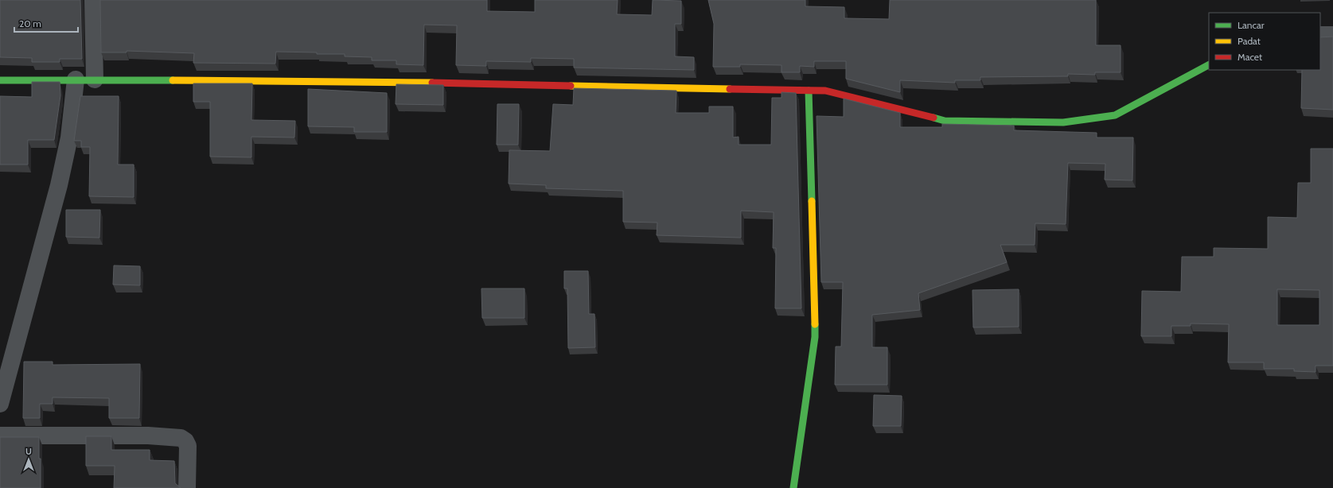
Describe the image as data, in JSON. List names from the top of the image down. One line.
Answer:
{"legend":["Lancar","Padat","Macet"],"scale_bar":"20 m","north":"top"}
